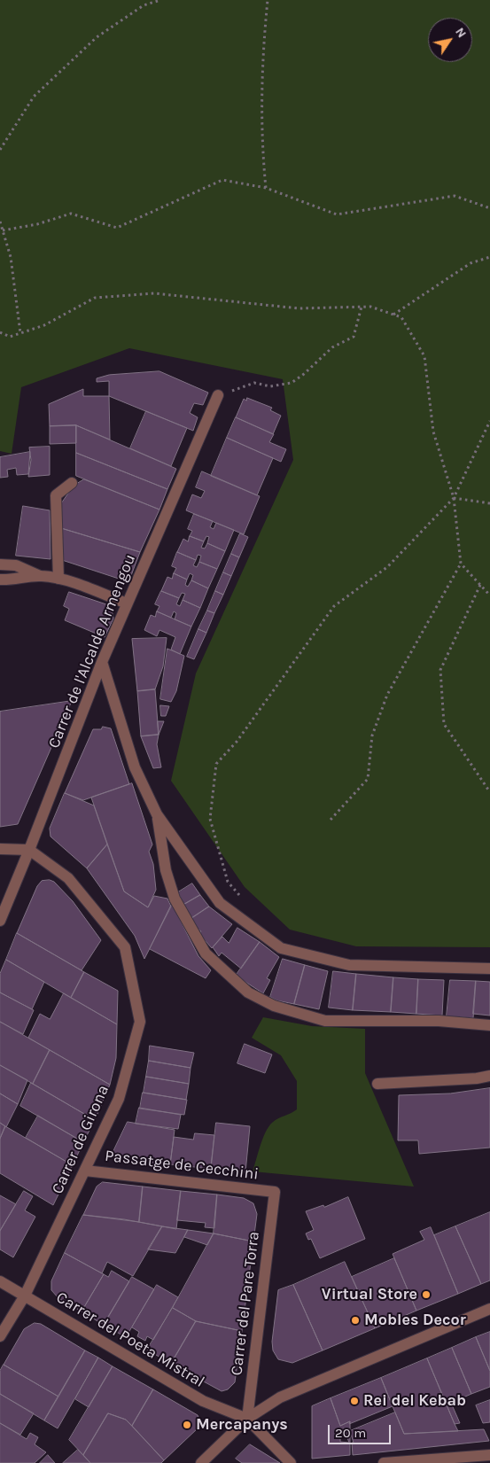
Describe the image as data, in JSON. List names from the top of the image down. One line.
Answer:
{"streets":{"street":["Carrer de l'Alcalde Armengou","Carrer de Girona","Passatge de Cecchini","Carrer del Pare Torra","Carrer del Poeta Mistral"]},"crossings":[["Carrer de l'Alcalde Armengou","Carrer de Girona"],["Carrer de Girona","Passatge de Cecchini"],["Carrer de Girona","Carrer del Poeta Mistral"],["Passatge de Cecchini","Carrer del Pare Torra"],["Carrer del Pare Torra","Carrer del Poeta Mistral"]],"places":["Virtual Store","Mobles Decor","Rei del Kebab","Mercapanys"],"scale_bar":"20 m","north":"top right"}
